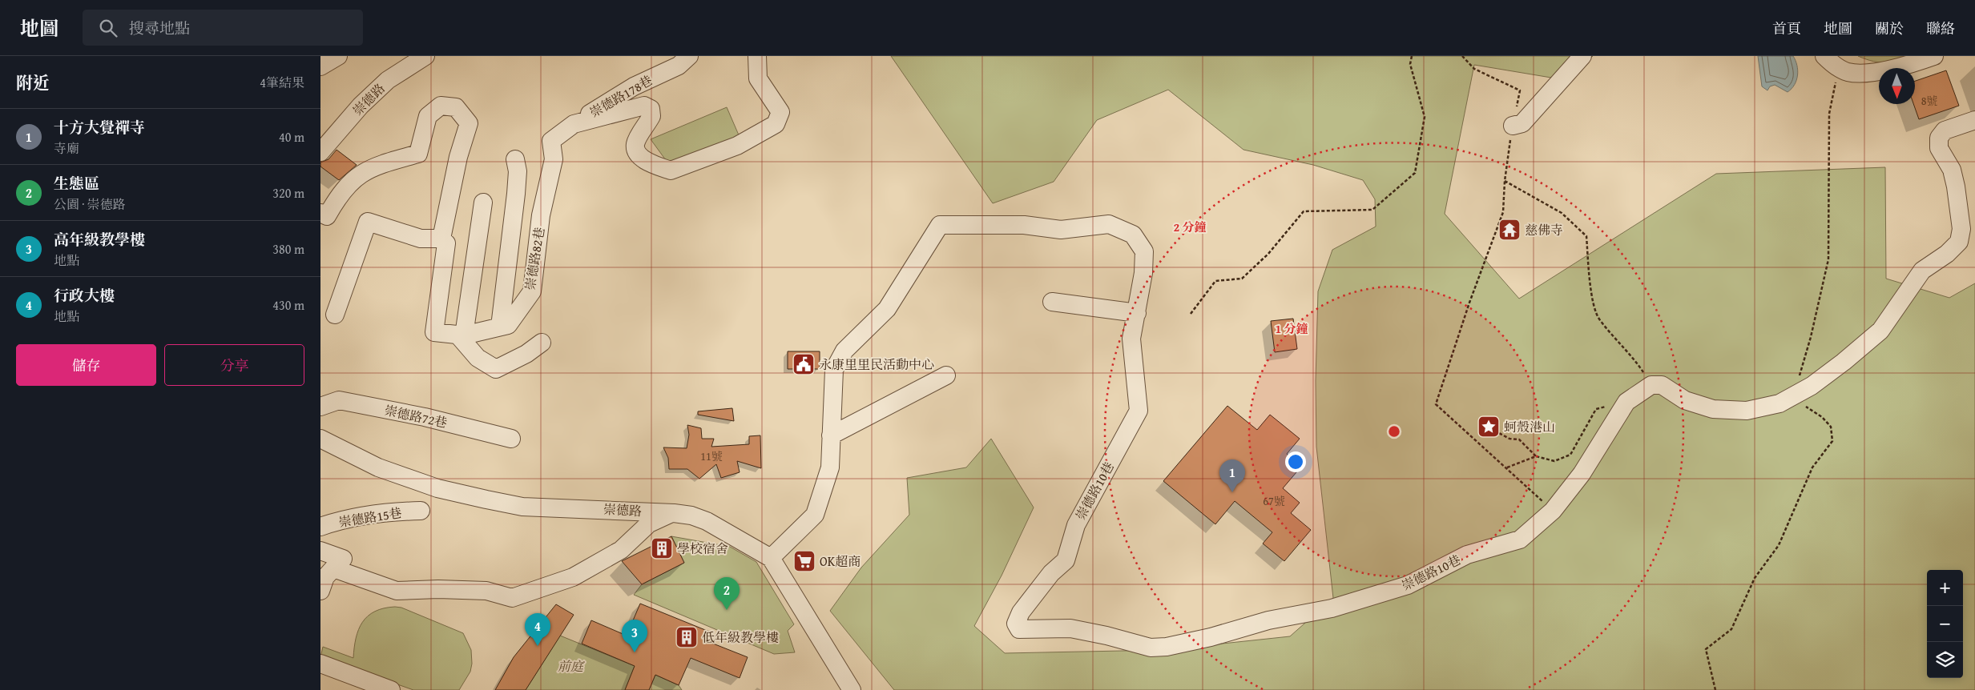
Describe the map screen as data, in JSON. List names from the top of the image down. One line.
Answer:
{"streets":{"street":["崇德路178巷","崇德路","崇德路82巷","崇德路72巷","崇德路10巷","崇德路15巷"]},"crossings":[["崇德路178巷","崇德路82巷"],["崇德路","崇德路10巷"]],"parks":["前庭"],"places":{"temple":["慈佛寺"],"public building":["永康里里民活動中心"],"place":["蚵殼港山"],"building":["學校宿舍","低年級教學樓"],"supermarket":["OK超商"]},"house_numbers":["8號","11號","67號"],"north":"bottom","page":{"header":"地圖","search":"搜尋地點","nav":["首頁","地圖","關於","聯絡"],"heading":["附近","4筆結果"],"list":[{"mark":"1","name":"十方大覺禪寺","note":"寺廟","value":"40 m"},{"mark":"2","name":"生態區","note":"公園 · 崇德路","value":"320 m"},{"mark":"3","name":"高年級教學樓","note":"地點","value":"380 m"},{"mark":"4","name":"行政大樓","note":"地點","value":"430 m"}],"buttons":["儲存","分享"],"pins":["1","2","4","3"],"map_buttons":["+","−"]},"rings":["2 分鐘","1 分鐘"]}
